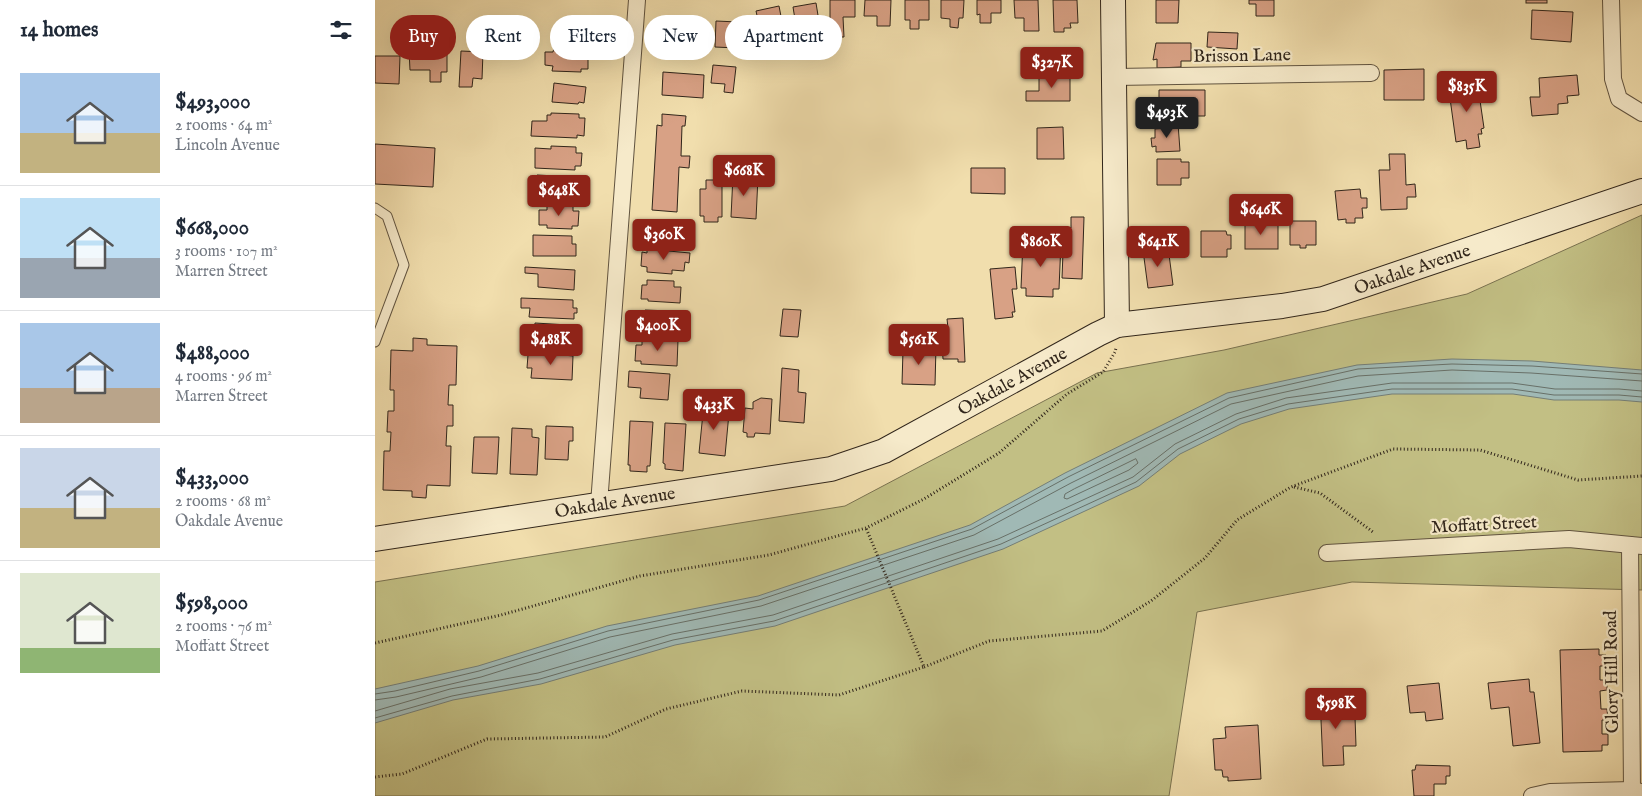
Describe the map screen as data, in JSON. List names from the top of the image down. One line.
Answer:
{"streets":{"street":["Brisson Lane","Oakdale Avenue","Moffatt Street","Glory Hill Road"]},"crossings":[["Moffatt Street","Glory Hill Road"]],"page":{"heading":"14 homes","chip":["Buy","Rent","Filters","New","Apartment"],"price":["$327K","$835K","$493K","$668K","$648K","$646K","$360K","$860K","$641K","$400K","$488K","$561K","$433K","$598K"],"list":[{"name":"$493,000","note":"2 rooms · 64 m² · Lincoln Avenue"},{"name":"$668,000","note":"3 rooms · 107 m² · Marren Street"},{"name":"$488,000","note":"4 rooms · 96 m² · Marren Street"},{"name":"$433,000","note":"2 rooms · 68 m² · Oakdale Avenue"},{"name":"$598,000","note":"2 rooms · 76 m² · Moffatt Street"}]}}
